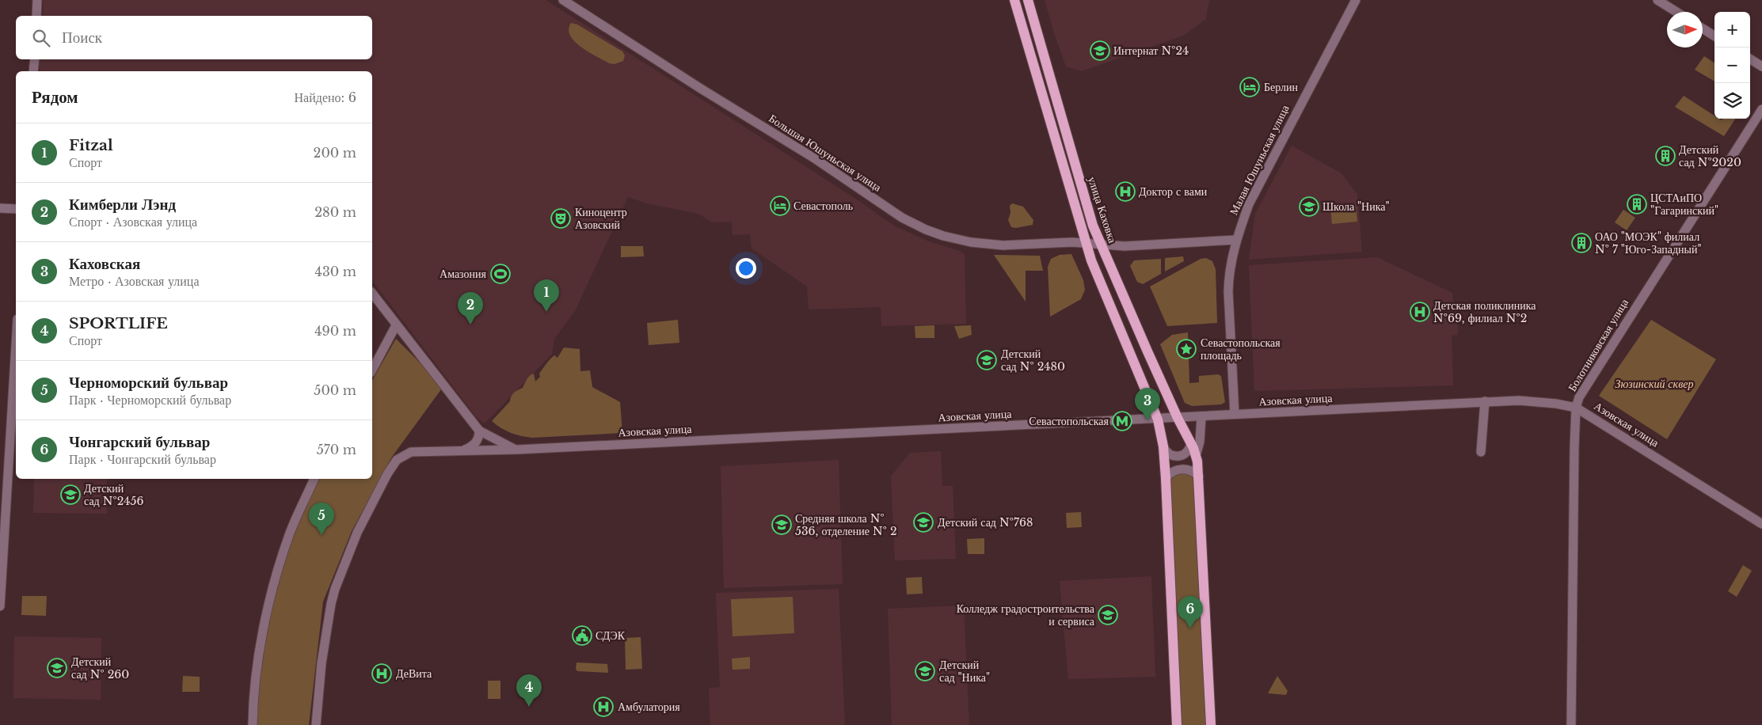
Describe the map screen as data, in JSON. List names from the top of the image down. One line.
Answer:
{"streets":{"main road":["улица Каховка"],"street":["Большая Юшуньская улица","Малая Юшуньская улица","Болотниковская улица","Азовская улица"]},"crossings":[["Большая Юшуньская улица","улица Каховка"],["Малая Юшуньская улица","Азовская улица"],["улица Каховка","Азовская улица"],["Болотниковская улица","Азовская улица"]],"parks":["Зюзинский сквер"],"places":{"school or university":["Интернат №24","Школа \"Ника\"","Детский сад № 2480","Детский сад №2456","Детский сад №768","Средняя школа № 536, отделение № 2","Колледж градостроительства и сервиса","Детский сад № 260","Детский сад \"Ника\""],"hotel":["Берлин","Севастополь"],"building":["Детский сад №2020","ЦСТАиПО \"Гагаринский\"","ОАО \"МОЭК\" филиал № 7 \"Юго-Западный\""],"hospital":["Доктор с вами","Детская поликлиника №69, филиал №2","ДеВита","Амбулатория"],"theatre":["Киноцентр Азовский"],"sports":["Амазония"],"place":["Севастопольская площадь"],"metro station":["Севастопольская"],"public building":["СДЭК"]},"north":"right","page":{"map_buttons":["+","−"],"search":"Поиск","heading":["Рядом","Найдено: 6"],"list":[{"mark":"1","name":"Fitzal","note":"Спорт","value":"200 m"},{"mark":"2","name":"Кимберли Лэнд","note":"Спорт · Азовская улица","value":"280 m"},{"mark":"3","name":"Каховская","note":"Метро · Азовская улица","value":"430 m"},{"mark":"4","name":"SPORTLIFE","note":"Спорт","value":"490 m"},{"mark":"5","name":"Черноморский бульвар","note":"Парк · Черноморский бульвар","value":"500 m"},{"mark":"6","name":"Чонгарский бульвар","note":"Парк · Чонгарский бульвар","value":"570 m"}],"pins":["1","2","3","5","6","4"]}}
